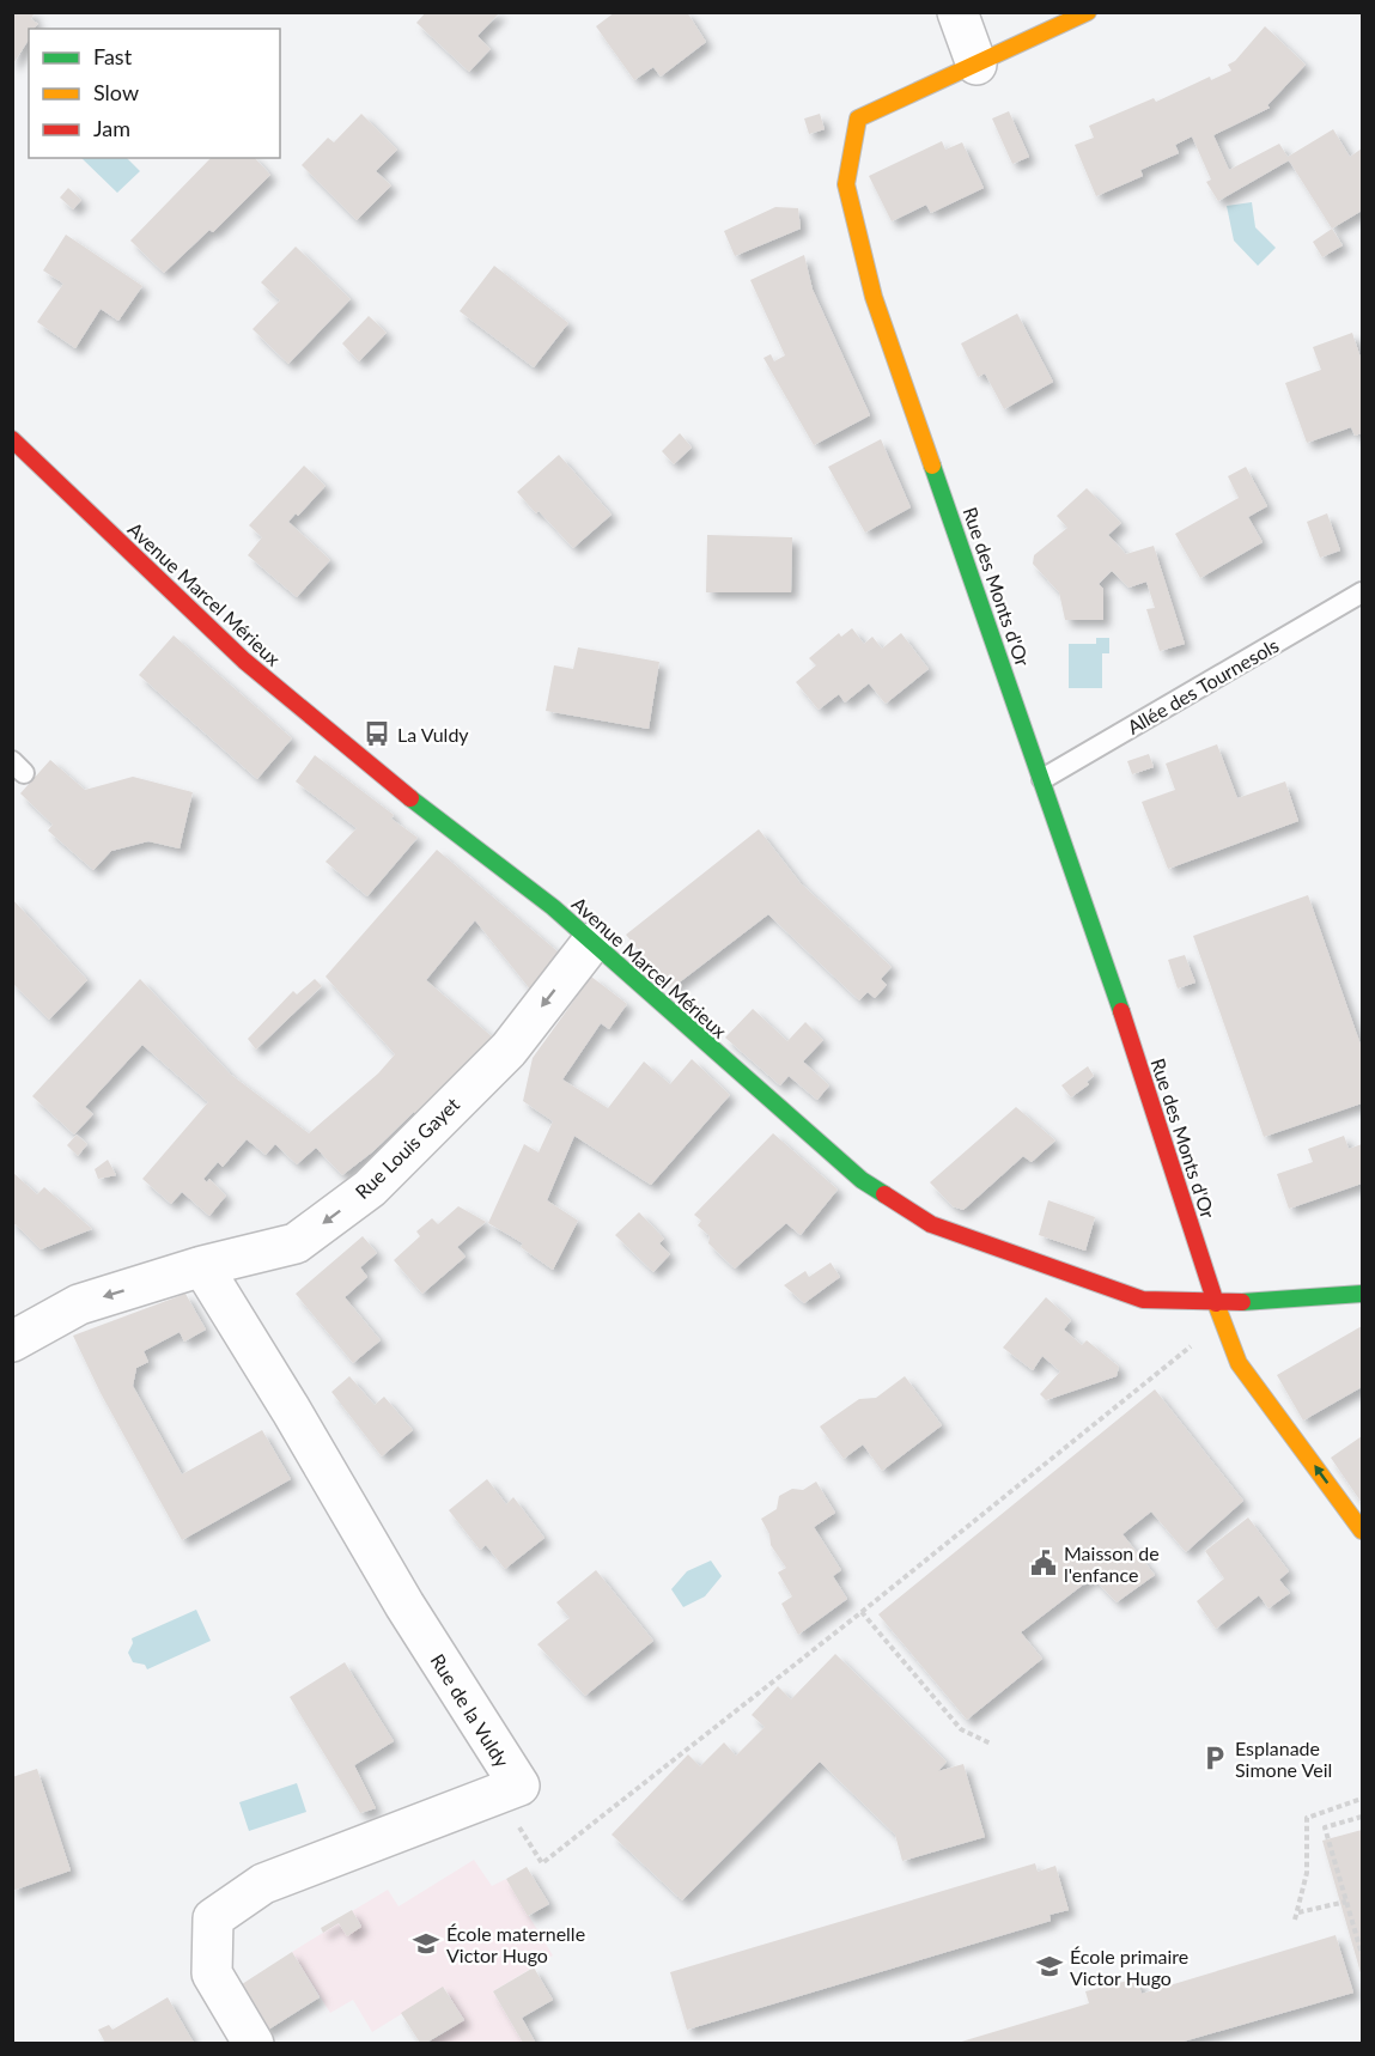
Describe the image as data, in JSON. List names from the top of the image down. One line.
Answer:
{"streets":{"street":["Rue des Monts d'Or","Avenue Marcel Mérieux","Rue Louis Gayet","Rue de la Vuldy"],"lane":["Allée des Tournesols"]},"crossings":[["Rue des Monts d'Or","Avenue Marcel Mérieux"],["Rue des Monts d'Or","Allée des Tournesols"],["Avenue Marcel Mérieux","Rue Louis Gayet"],["Rue Louis Gayet","Rue de la Vuldy"]],"one_way":["Rue Louis Gayet"],"places":{"bus stop":["La Vuldy"],"public building":["Maisson de l'enfance"],"parking":["Esplanade Simone Veil"],"school or university":["École maternelle Victor Hugo","École primaire Victor Hugo"]},"legend":["Fast","Slow","Jam"]}
